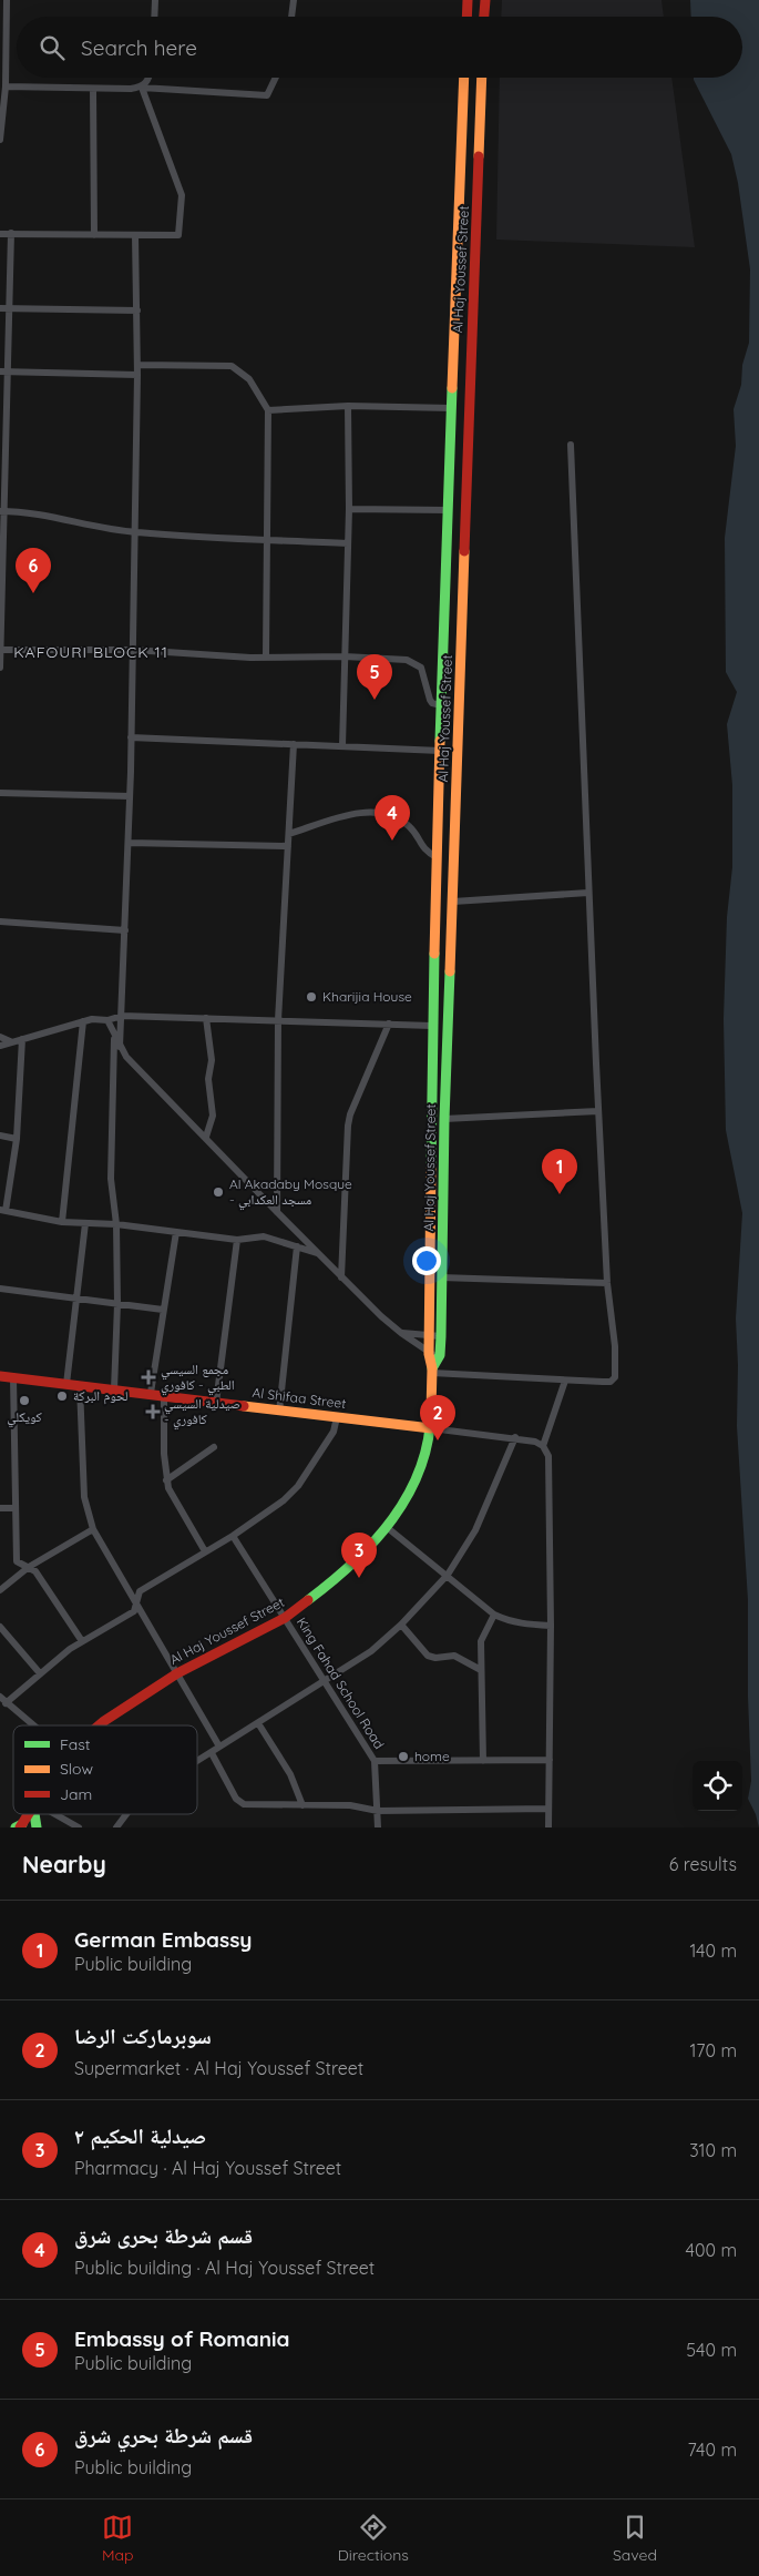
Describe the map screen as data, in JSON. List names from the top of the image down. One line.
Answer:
{"streets":{"main road":["Al Haj Youssef Street","Al Shifaa Street"],"street":["King Fahad School Road"]},"crossings":[["Al Haj Youssef Street","Al Shifaa Street"],["Al Haj Youssef Street","King Fahad School Road"]],"districts":["KAFOURI BLOCK 11"],"places":{"other":["Kharijia House","Al Akadaby Mosque - مسجد العكدابي","لحوم البركة","كويكلي","home"],"health":["مجمع السيسي الطبي - كافوري","صيدلية السيسي - كافوري"]},"legend":["Fast","Slow","Jam"],"page":{"search":"Search here","pins":["6","5","4","1","2","3"],"heading":["Nearby","6 results"],"list":[{"mark":"1","name":"German Embassy","note":"Public building","value":"140 m"},{"mark":"2","name":"سوبرماركت الرضا","note":"Supermarket · Al Haj Youssef Street","value":"170 m"},{"mark":"3","name":"صيدلية الحكيم ٢","note":"Pharmacy · Al Haj Youssef Street","value":"310 m"},{"mark":"4","name":"قسم شرطة بحرى شرق","note":"Public building · Al Haj Youssef Street","value":"400 m"},{"mark":"5","name":"Embassy of Romania","note":"Public building","value":"540 m"},{"mark":"6","name":"قسم شرطة بحري شرق","note":"Public building","value":"740 m"}],"nav":["Map","Directions","Saved"]}}
